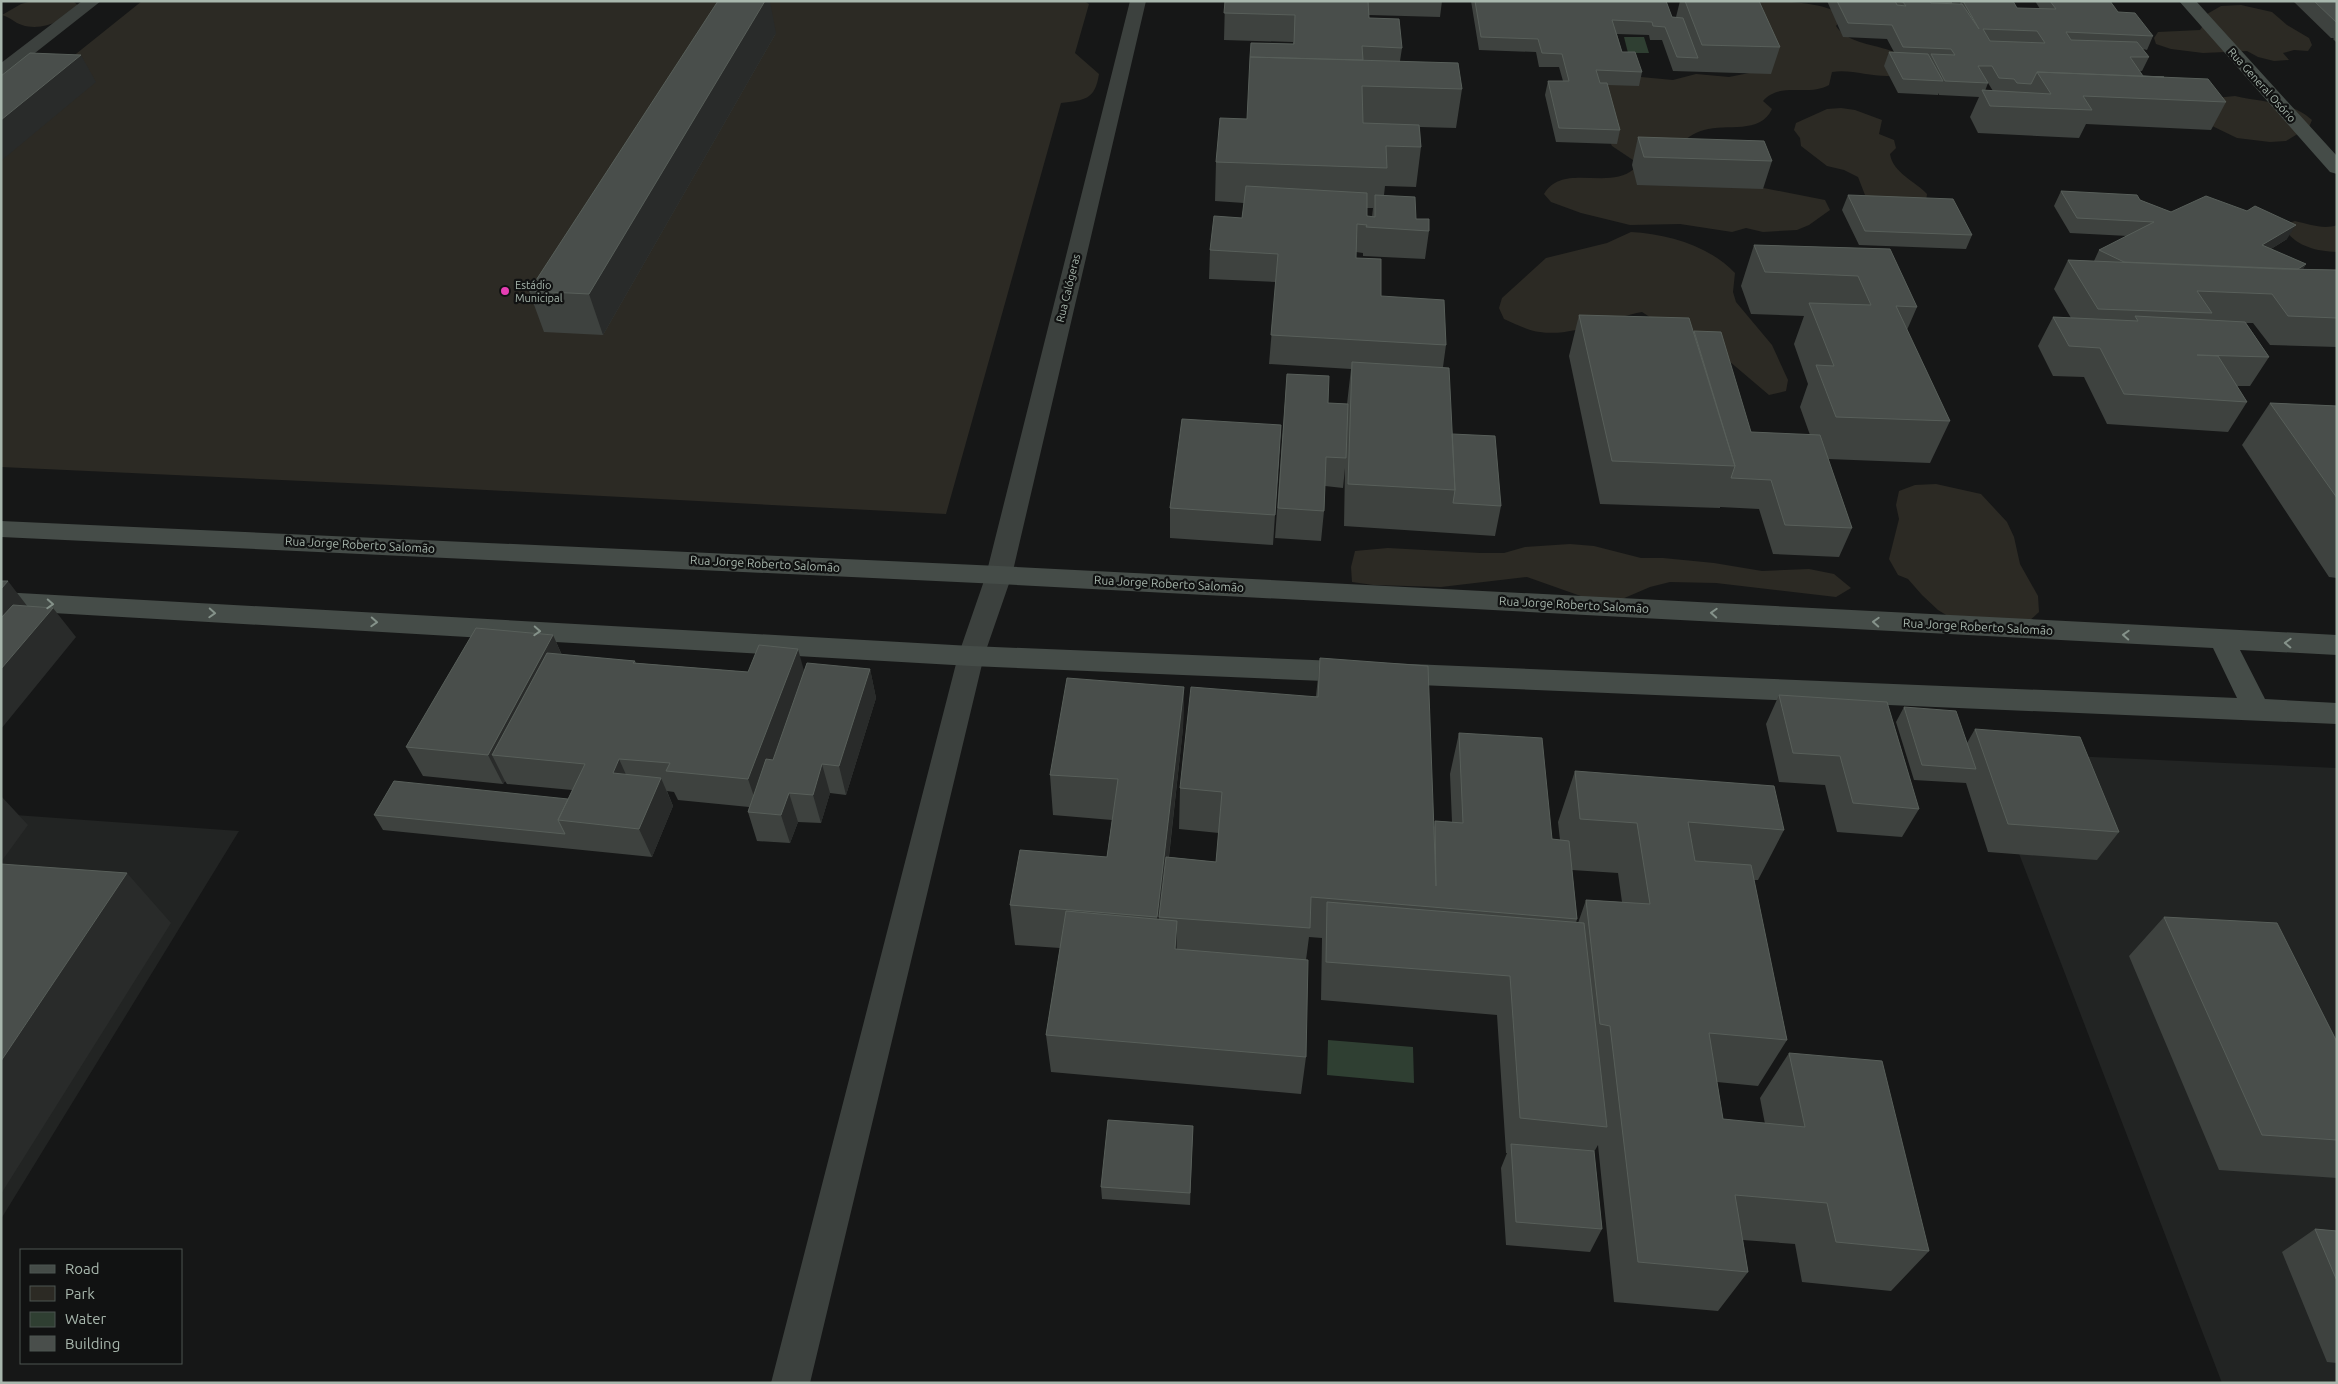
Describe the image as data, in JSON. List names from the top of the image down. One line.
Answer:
{"streets":{"main road":["Rua General Osório","Rua Jorge Roberto Salomão"],"street":["Rua Calógeras"]},"crossings":[["Rua Calógeras","Rua Jorge Roberto Salomão"]],"places":["Estádio Municipal"],"legend":["Road","Park","Water","Building"]}
